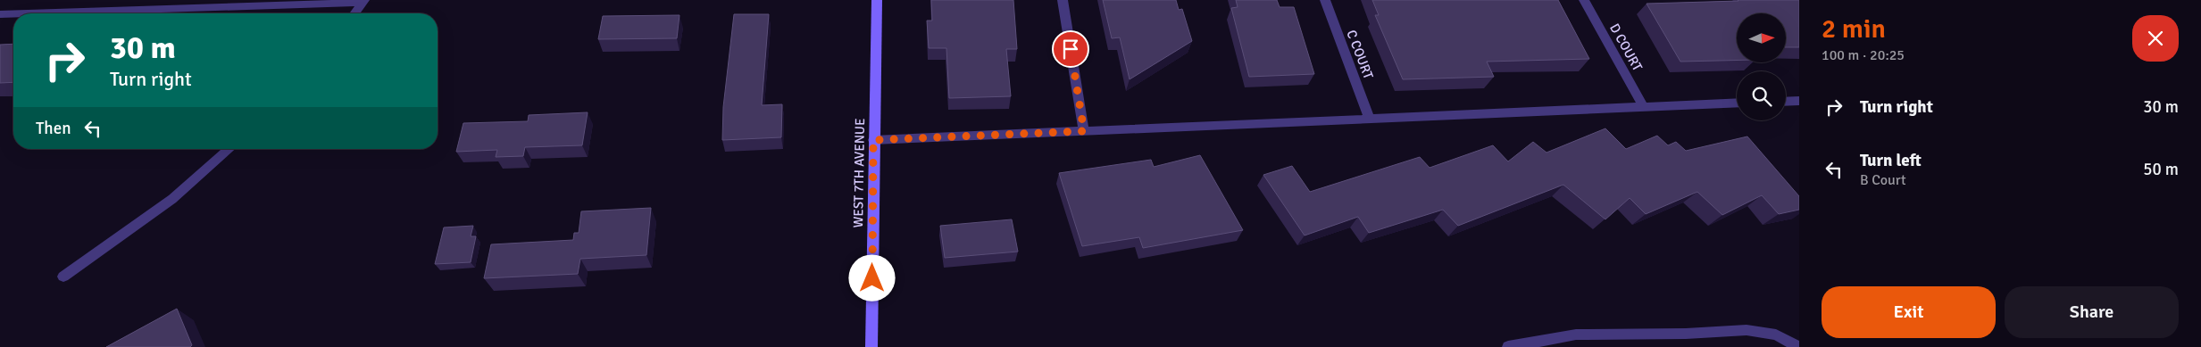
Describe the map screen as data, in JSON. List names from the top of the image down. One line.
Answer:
{"streets":{"street":["D COURT","C COURT","WEST 7TH AVENUE"]},"north":"right","page":{"heading":["2 min","100 m · 20:25"],"turn":["30 m","Turn right"],"list":[{"name":"Turn right","value":"30 m"},{"name":"Turn left","note":"B Court","value":"50 m"}],"then":"Then","buttons":["Exit","Share"]}}
